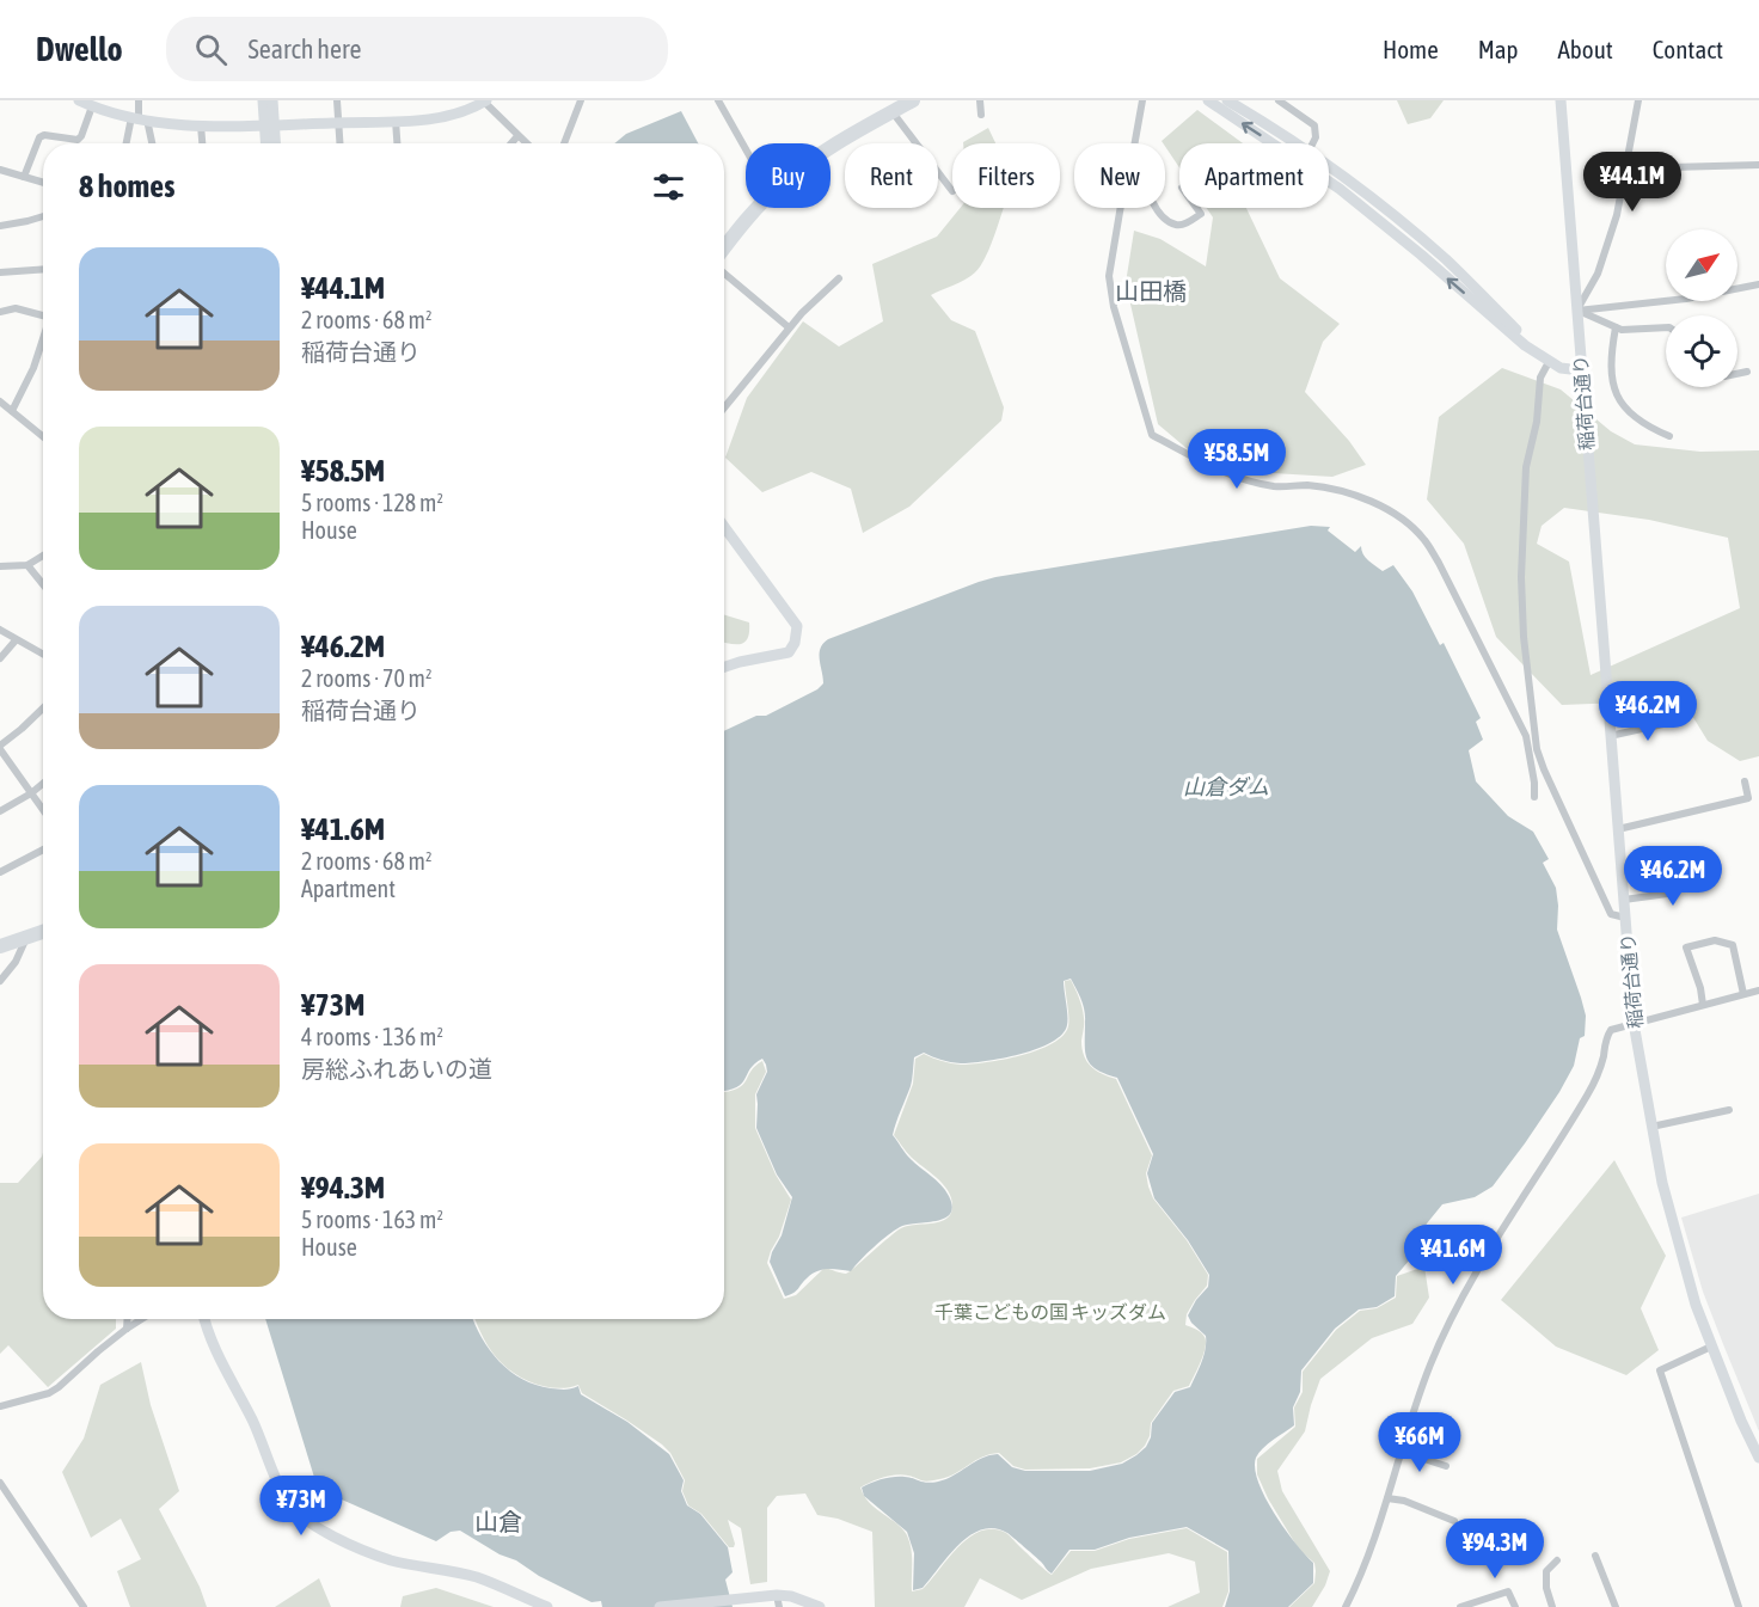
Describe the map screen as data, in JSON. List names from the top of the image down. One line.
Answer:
{"streets":{"street":["稲荷台通り"]},"districts":["山田橋","山倉"],"water":["山倉ダム"],"parks":["千葉こどもの国 キッズダム"],"north":"top right","page":{"header":"Dwello","search":"Search here","nav":["Home","Map","About","Contact"],"chip":["Buy","Rent","Filters","New","Apartment"],"heading":"8 homes","price":["¥44.1M","¥58.5M","¥46.2M","¥46.2M","¥41.6M","¥66M","¥73M","¥94.3M"],"list":[{"name":"¥44.1M","note":"2 rooms · 68 m² · 稲荷台通り"},{"name":"¥58.5M","note":"5 rooms · 128 m² · House"},{"name":"¥46.2M","note":"2 rooms · 70 m² · 稲荷台通り"},{"name":"¥41.6M","note":"2 rooms · 68 m² · Apartment"},{"name":"¥73M","note":"4 rooms · 136 m² · 房総ふれあいの道"},{"name":"¥94.3M","note":"5 rooms · 163 m² · House"}]}}
